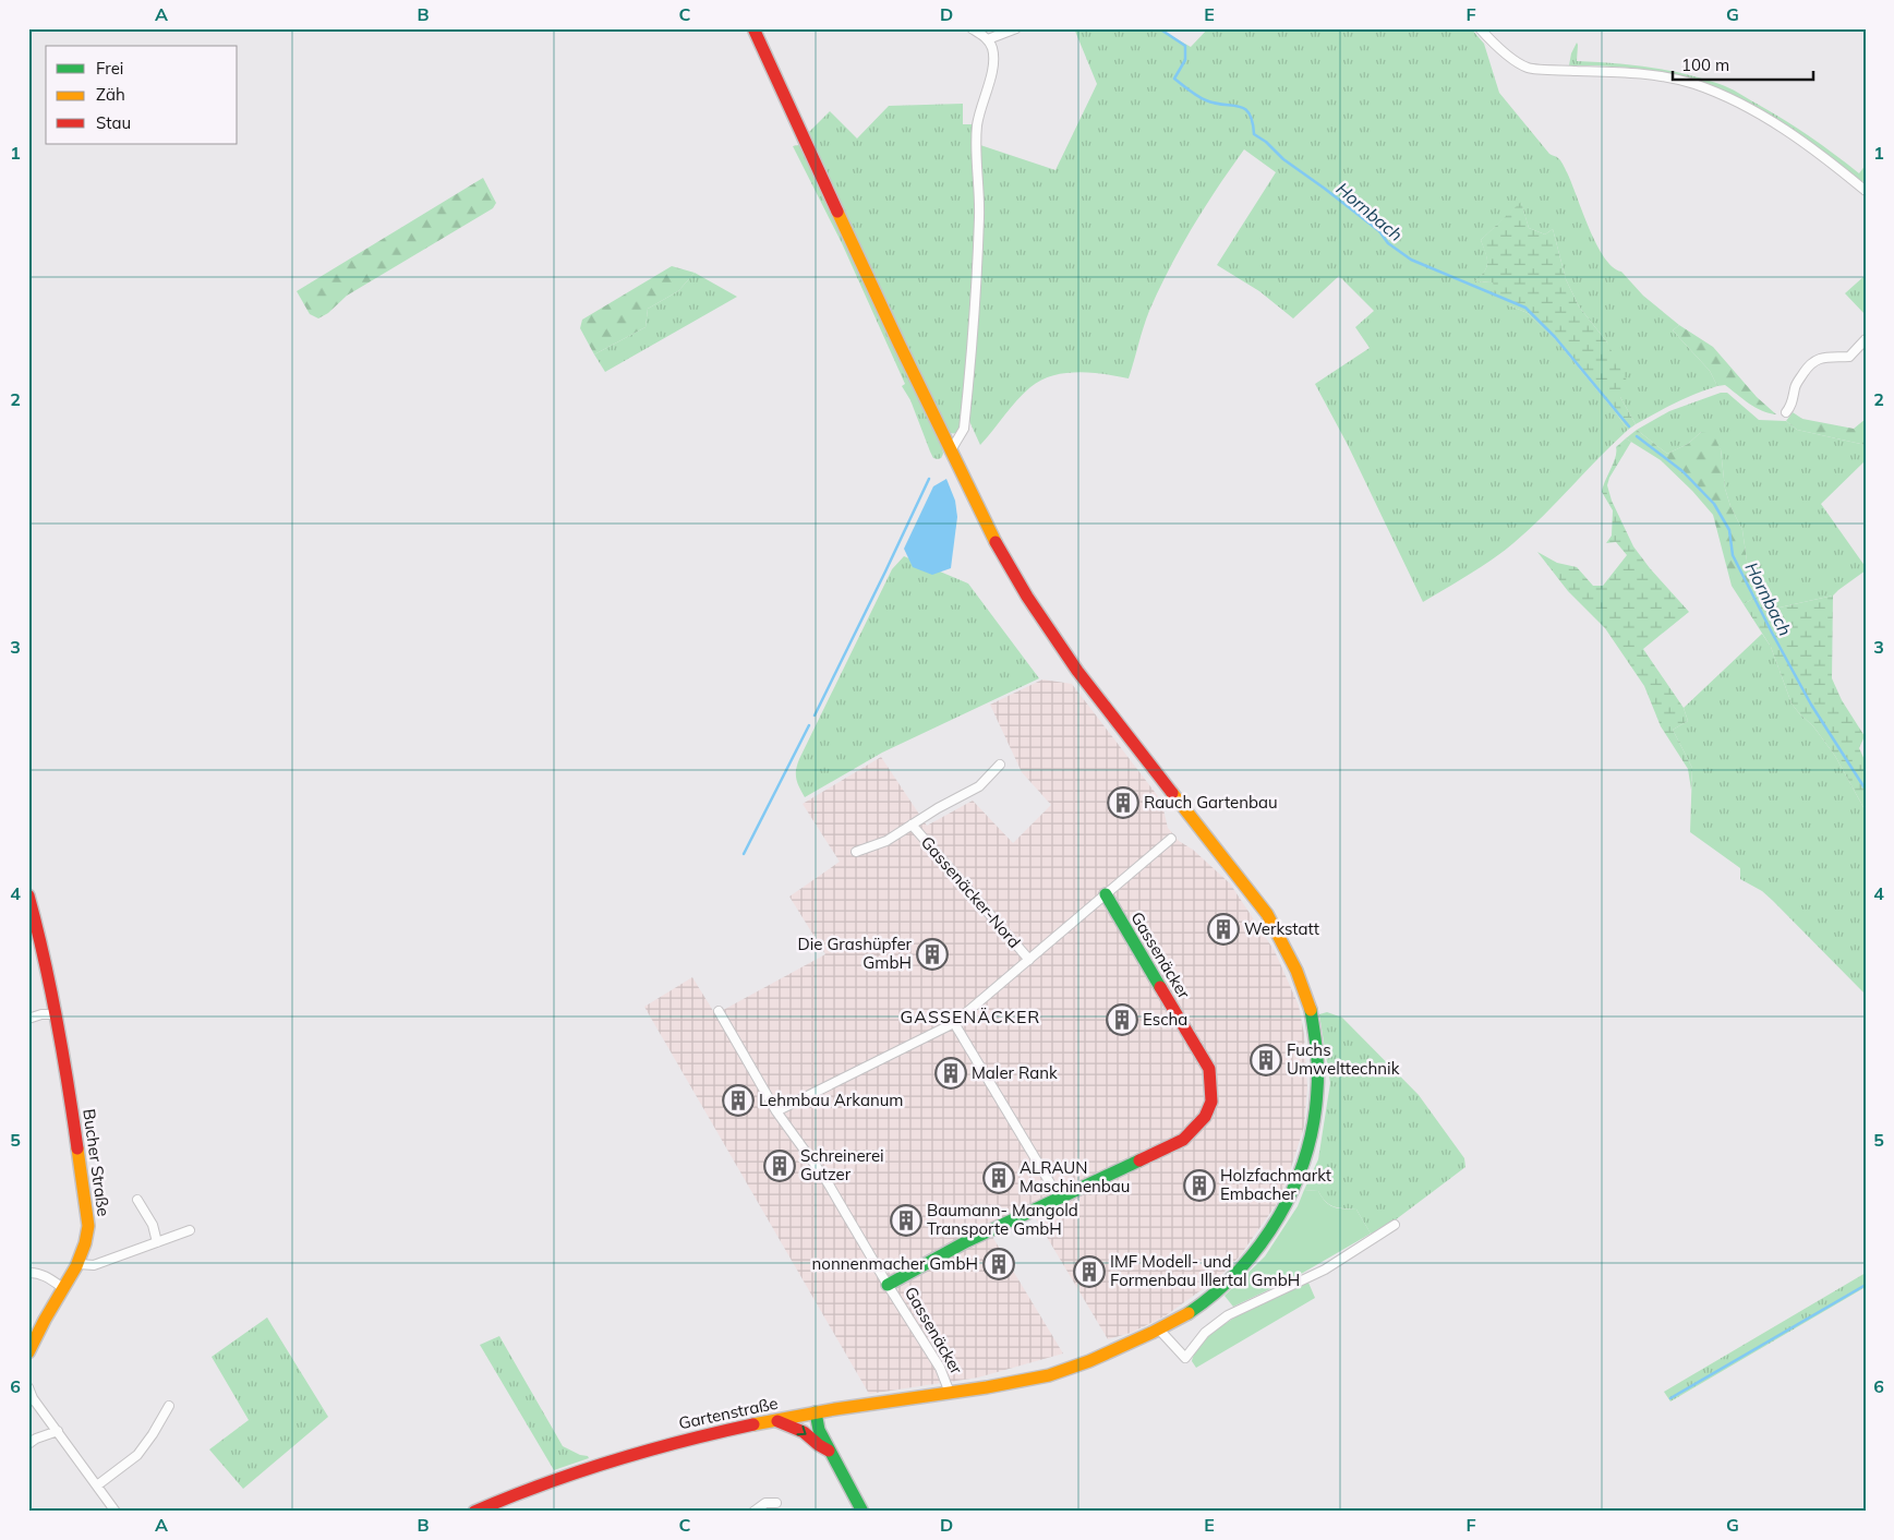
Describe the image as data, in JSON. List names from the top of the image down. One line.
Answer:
{"streets":{"main road":["Gassenäcker","Bucher Straße","Gartenstraße"],"street":["Gassenäcker-Nord"]},"crossings":[["Gassenäcker","Gartenstraße"]],"districts":["GASSENÄCKER"],"water":["Hornbach"],"places":{"building":["Rauch Gartenbau","Werkstatt","Die Grashüpfer GmbH","Escha","Fuchs Umwelttechnik","Maler Rank","Lehmbau Arkanum","Schreinerei Gutzer","ALRAUN Maschinenbau","Holzfachmarkt Embacher","Baumann- Mangold Transporte GmbH","nonnenmacher GmbH","IMF Modell- und Formenbau Illertal GmbH"]},"legend":["Frei","Zäh","Stau"],"scale_bar":"100 m","grid":{"columns":["A","B","C","D","E","F","G"],"rows":["1","2","3","4","5","6"]}}
